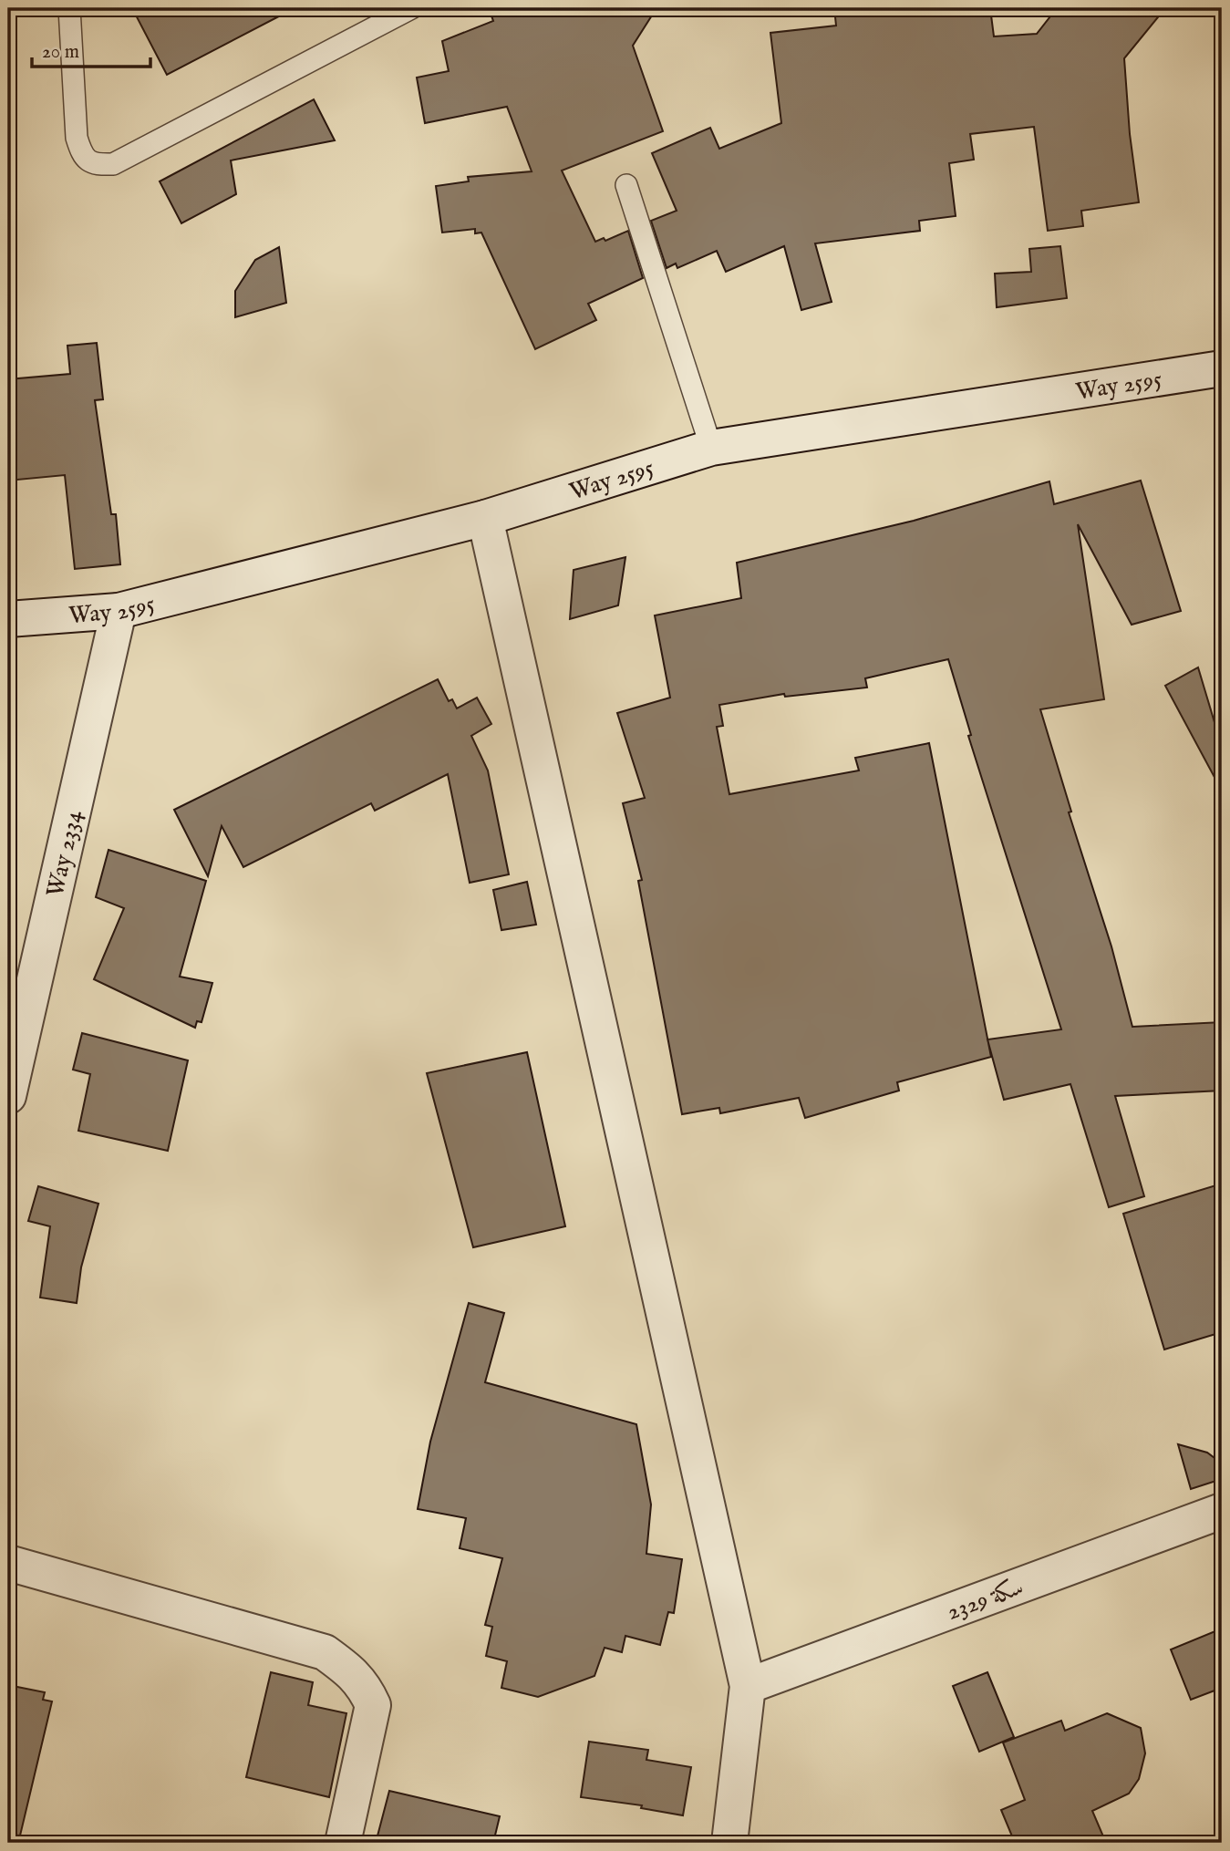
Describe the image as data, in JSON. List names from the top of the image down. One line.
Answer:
{"streets":{"street":["Way 2595","Way 2334","سكة 2329"]},"crossings":[["Way 2595","Way 2334"]],"scale_bar":"20 m"}
